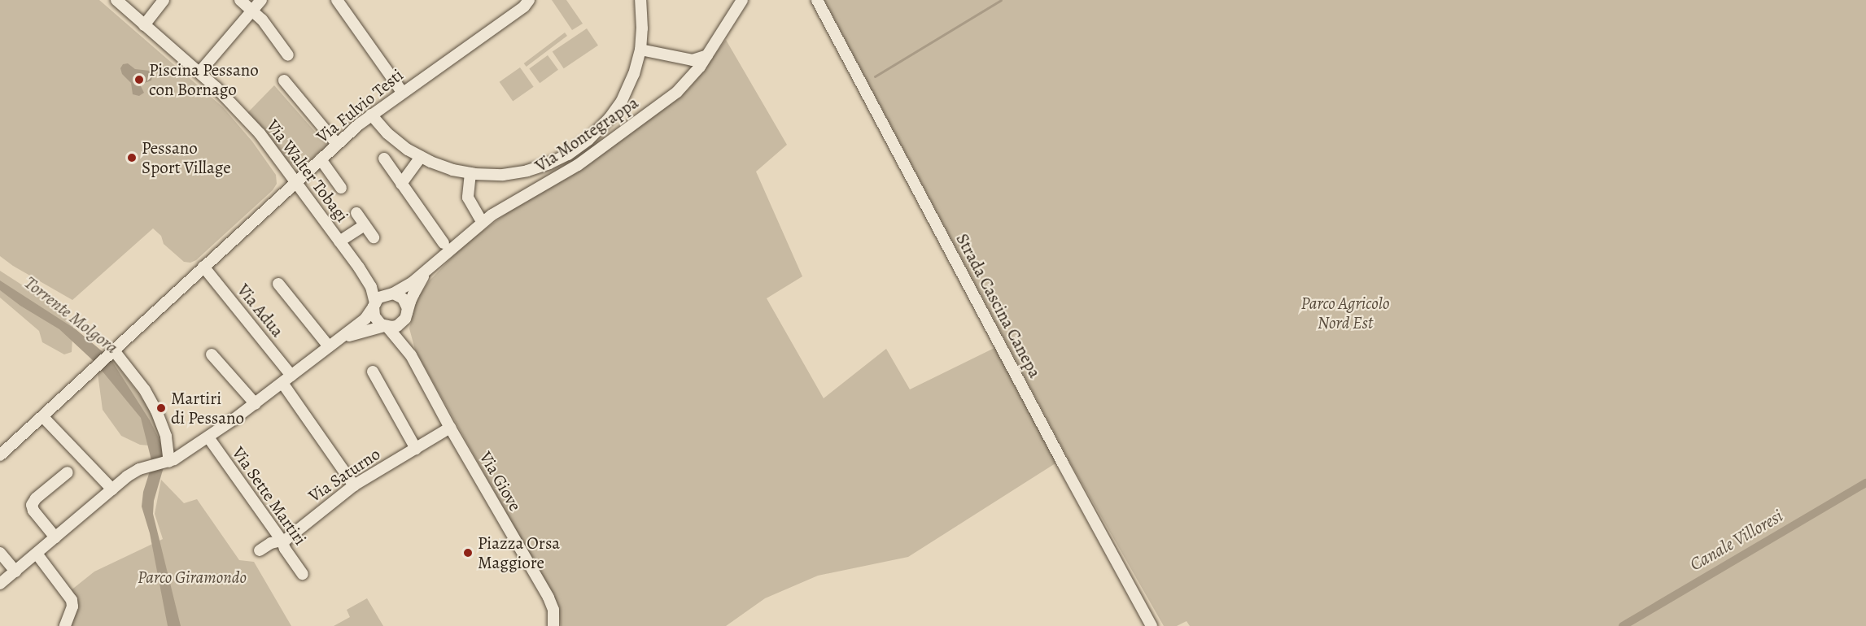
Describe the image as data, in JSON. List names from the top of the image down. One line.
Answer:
{"streets":{"street":["Via Fulvio Testi","Via Montegrappa","Via Walter Tobagi","Strada Cascina Canepa","Via Adua","Via Saturno","Via Giove","Via Sette Martiri"]},"crossings":[["Via Fulvio Testi","Via Walter Tobagi"],["Via Fulvio Testi","Via Adua"],["Via Montegrappa","Via Walter Tobagi"],["Via Montegrappa","Via Giove"],["Via Walter Tobagi","Via Giove"],["Via Saturno","Via Giove"],["Via Saturno","Via Sette Martiri"]],"water":["Torrente Molgora","Canale Villoresi"],"parks":["Parco Agricolo Nord Est","Parco Giramondo"],"places":["Piscina Pessano con Bornago","Pessano Sport Village","Martiri di Pessano","Piazza Orsa Maggiore"]}
